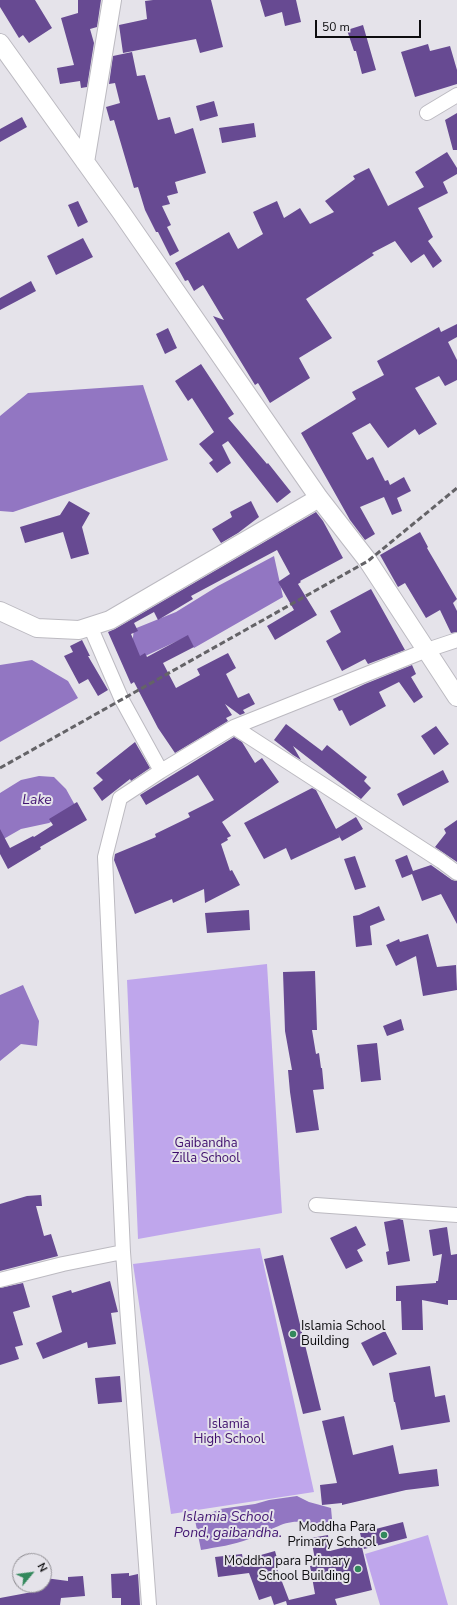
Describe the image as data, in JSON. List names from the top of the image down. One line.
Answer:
{"water":["Lake","Islamia School Pond, gaibandha."],"parks":["Gaibandha Zilla School","Islamia High School"],"places":["Islamia School Building","Moddha Para Primary School","Moddha para Primary School Building"],"scale_bar":"50 m","north":"top right"}
